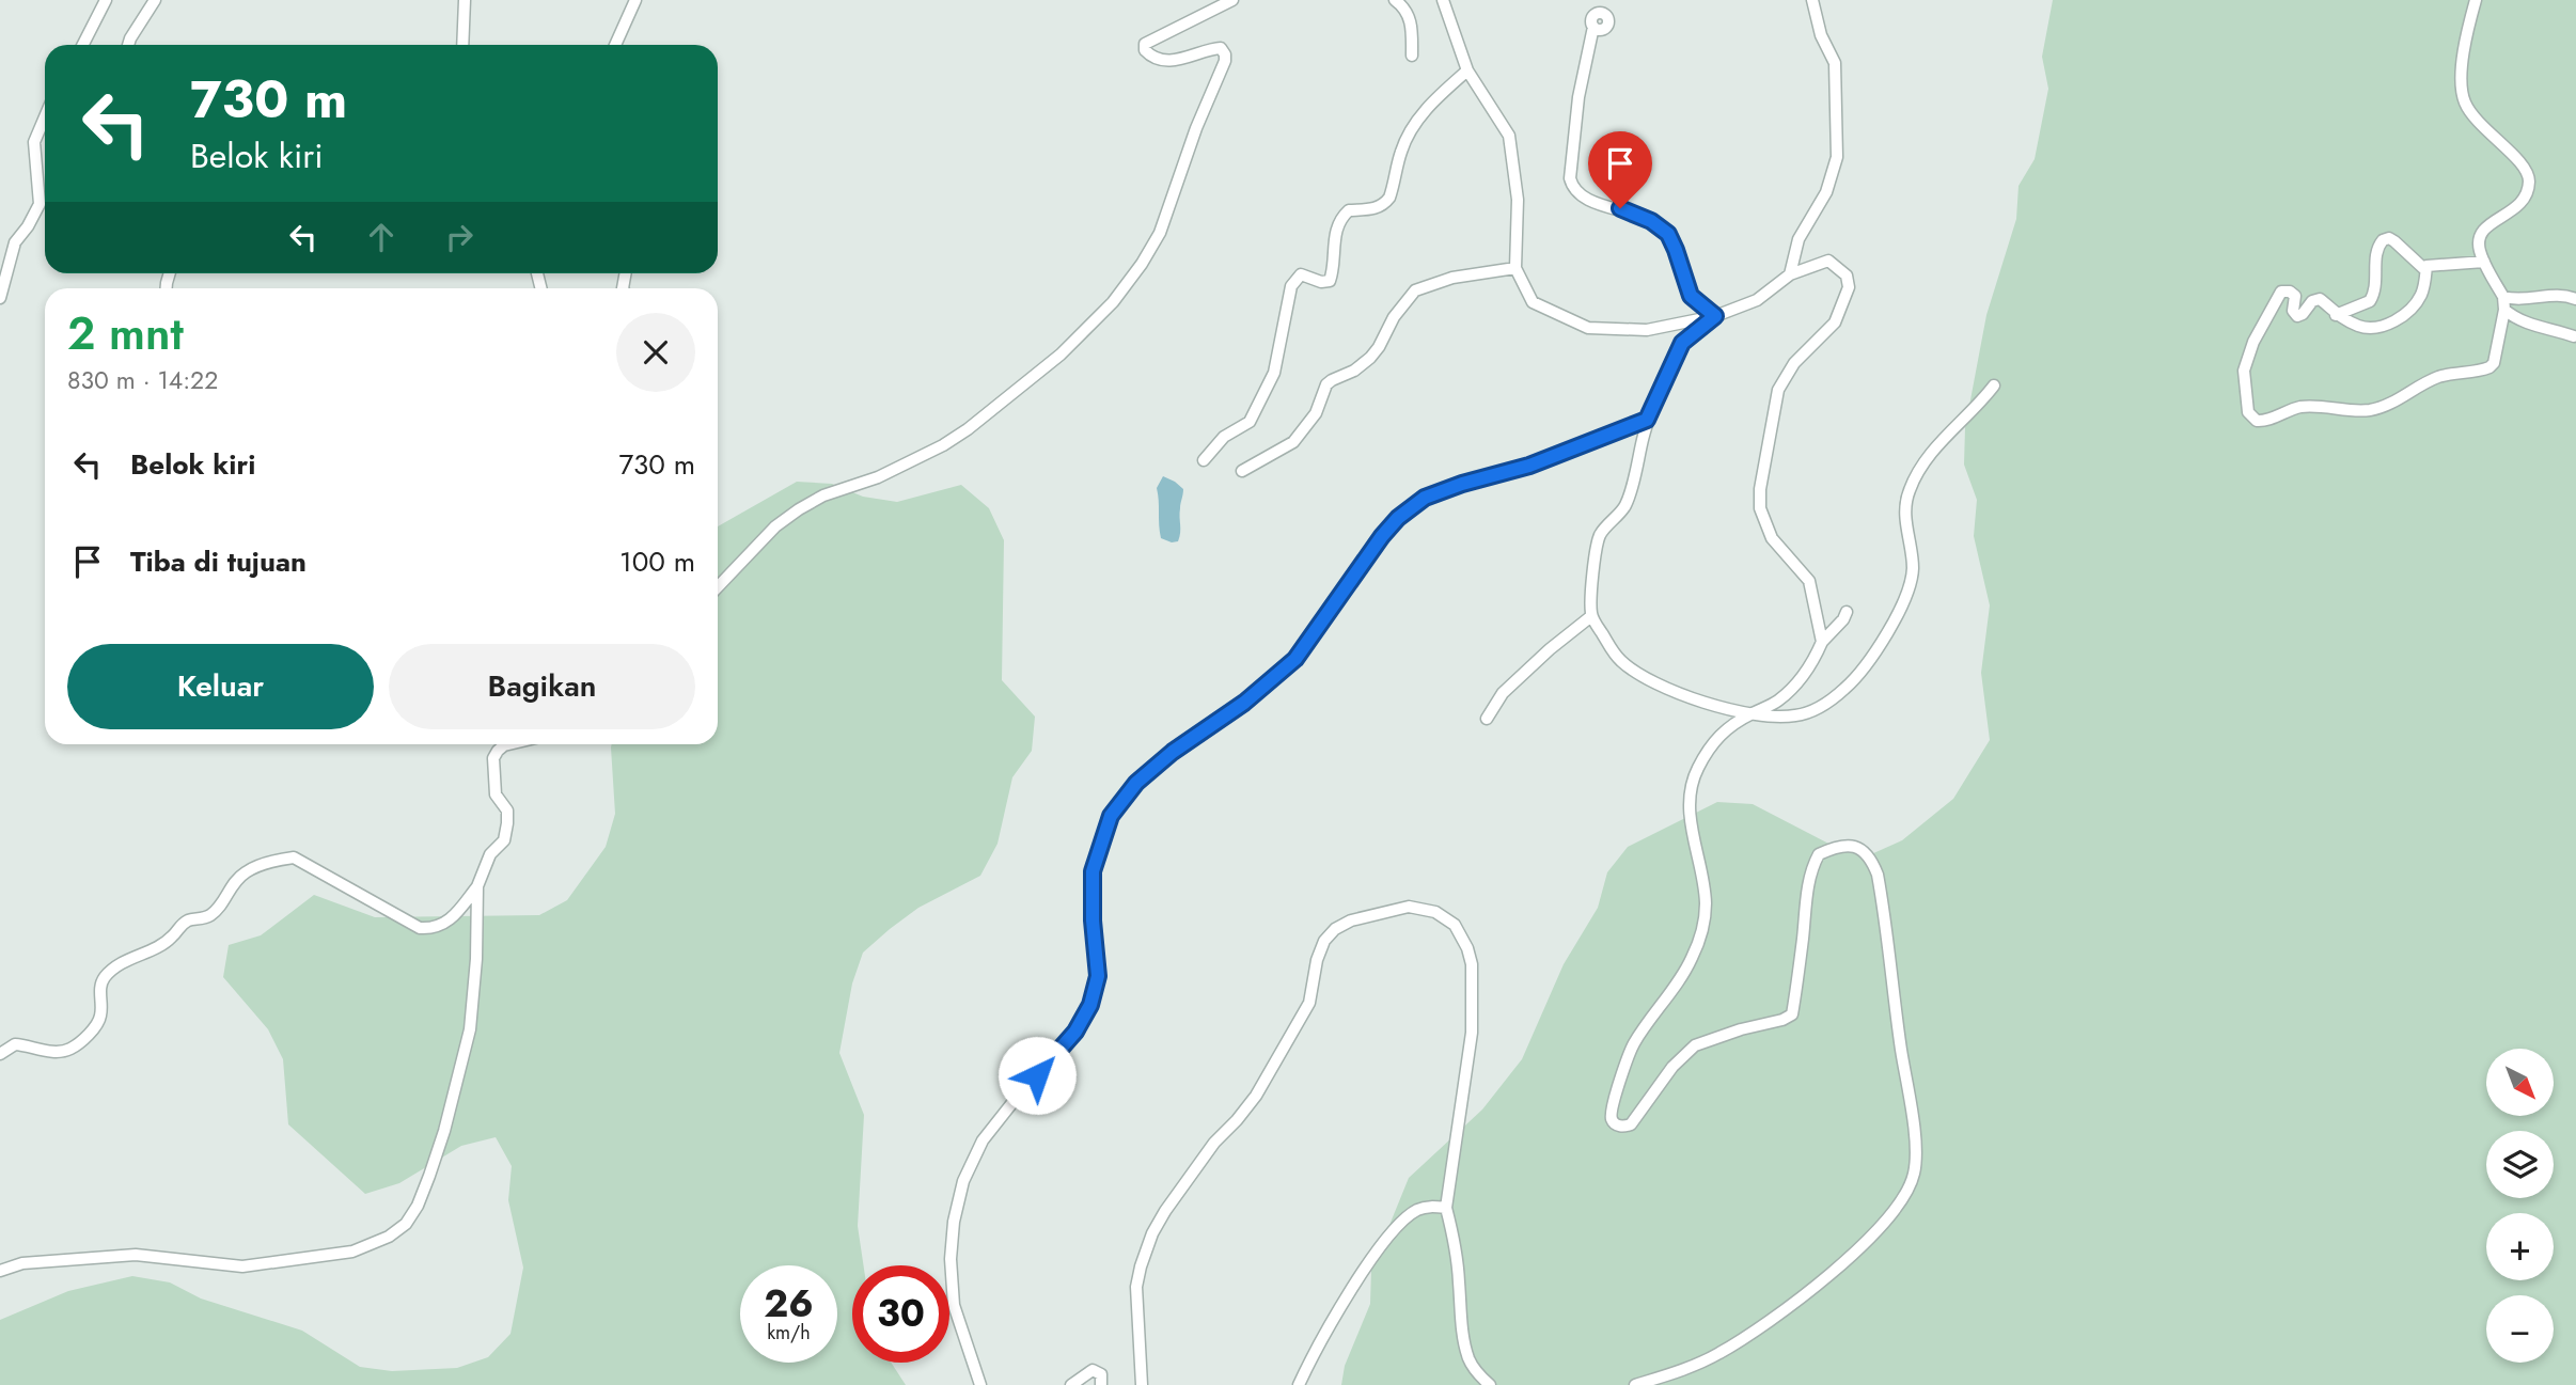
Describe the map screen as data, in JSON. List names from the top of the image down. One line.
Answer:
{"north":"bottom right","page":{"turn":["730 m","Belok kiri"],"heading":["2 mnt","830 m · 14:22"],"list":[{"name":"Belok kiri","value":"730 m"},{"name":"Tiba di tujuan","value":"100 m"}],"buttons":["Keluar","Bagikan"],"map_buttons":["+","−"],"speed":"26 km/h","limit":"30"}}
